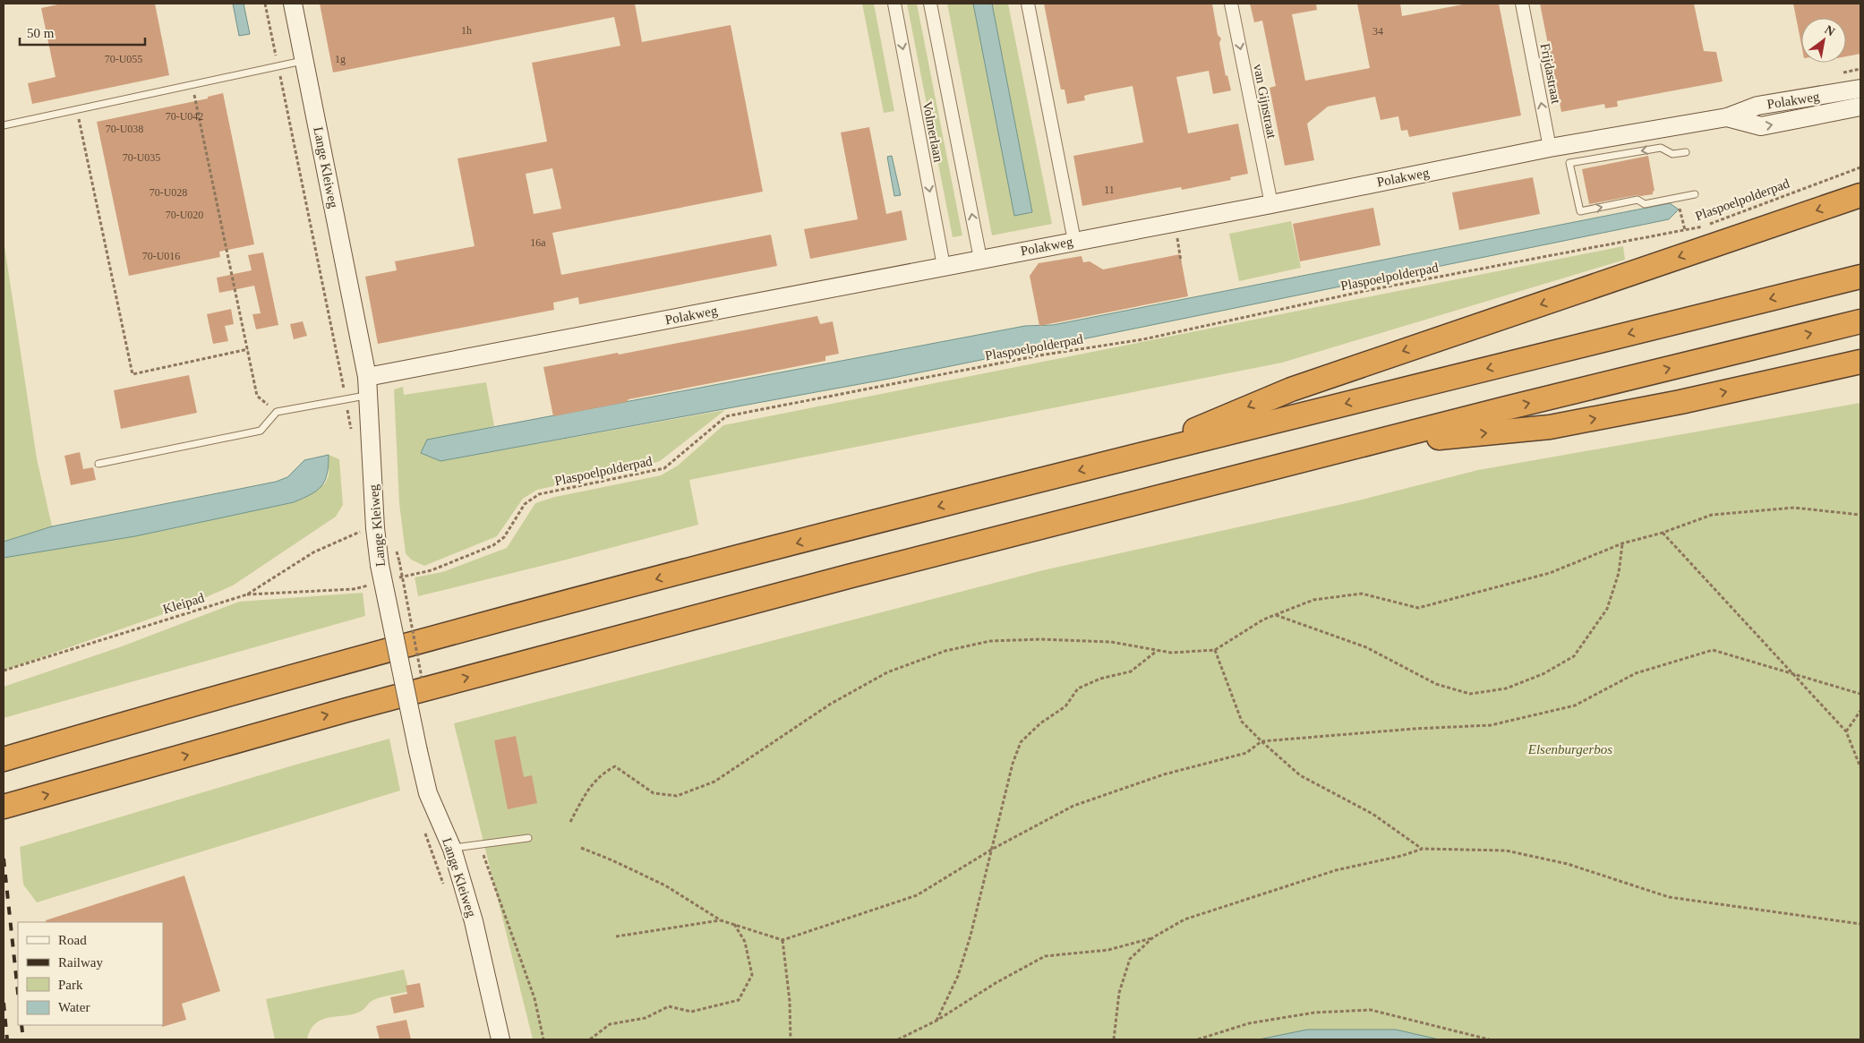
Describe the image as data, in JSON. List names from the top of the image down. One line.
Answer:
{"streets":{"street":["Frijdastraat","Polakweg","van Gijnstraat","Volmerlaan","Lange Kleiweg"],"path":["Plaspoelpolderpad","Kleipad"]},"crossings":[["Frijdastraat","Polakweg"],["Polakweg","van Gijnstraat"],["Polakweg","Volmerlaan"],["Polakweg","Lange Kleiweg"],["Lange Kleiweg","Kleipad"]],"one_way":["Frijdastraat","van Gijnstraat"],"parks":["Elsenburgerbos"],"house_numbers":["1h","34","70-U055","1g","70-U042","70-U038","70-U035","11","70-U028","70-U020","16a","70-U016"],"legend":["Road","Railway","Park","Water"],"scale_bar":"50 m","north":"top right"}
